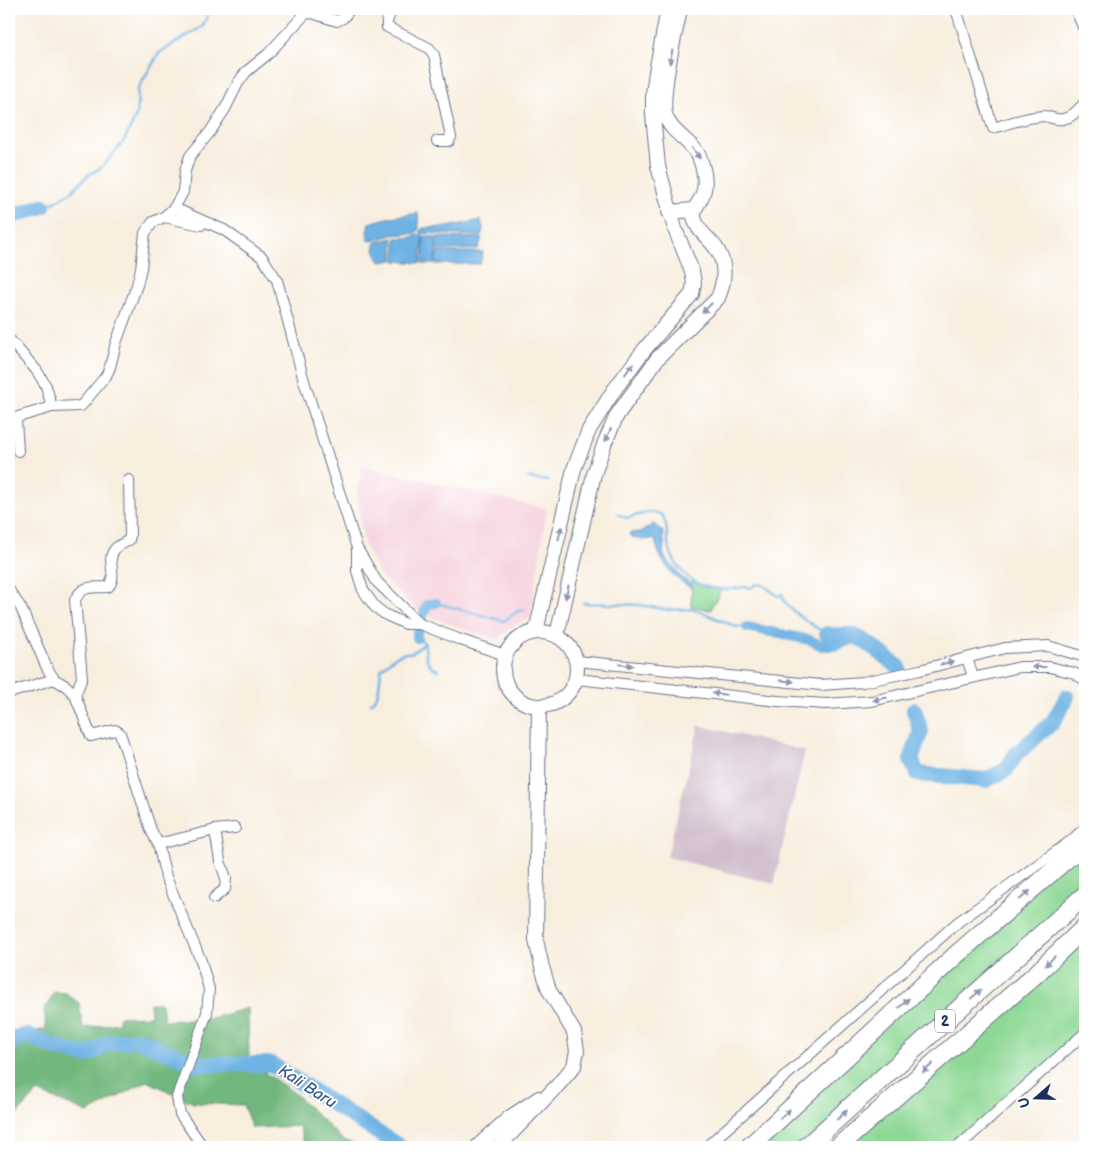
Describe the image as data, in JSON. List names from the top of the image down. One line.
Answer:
{"streets":{"highway":["2"]},"water":["Kali Baru"],"north":"left"}
